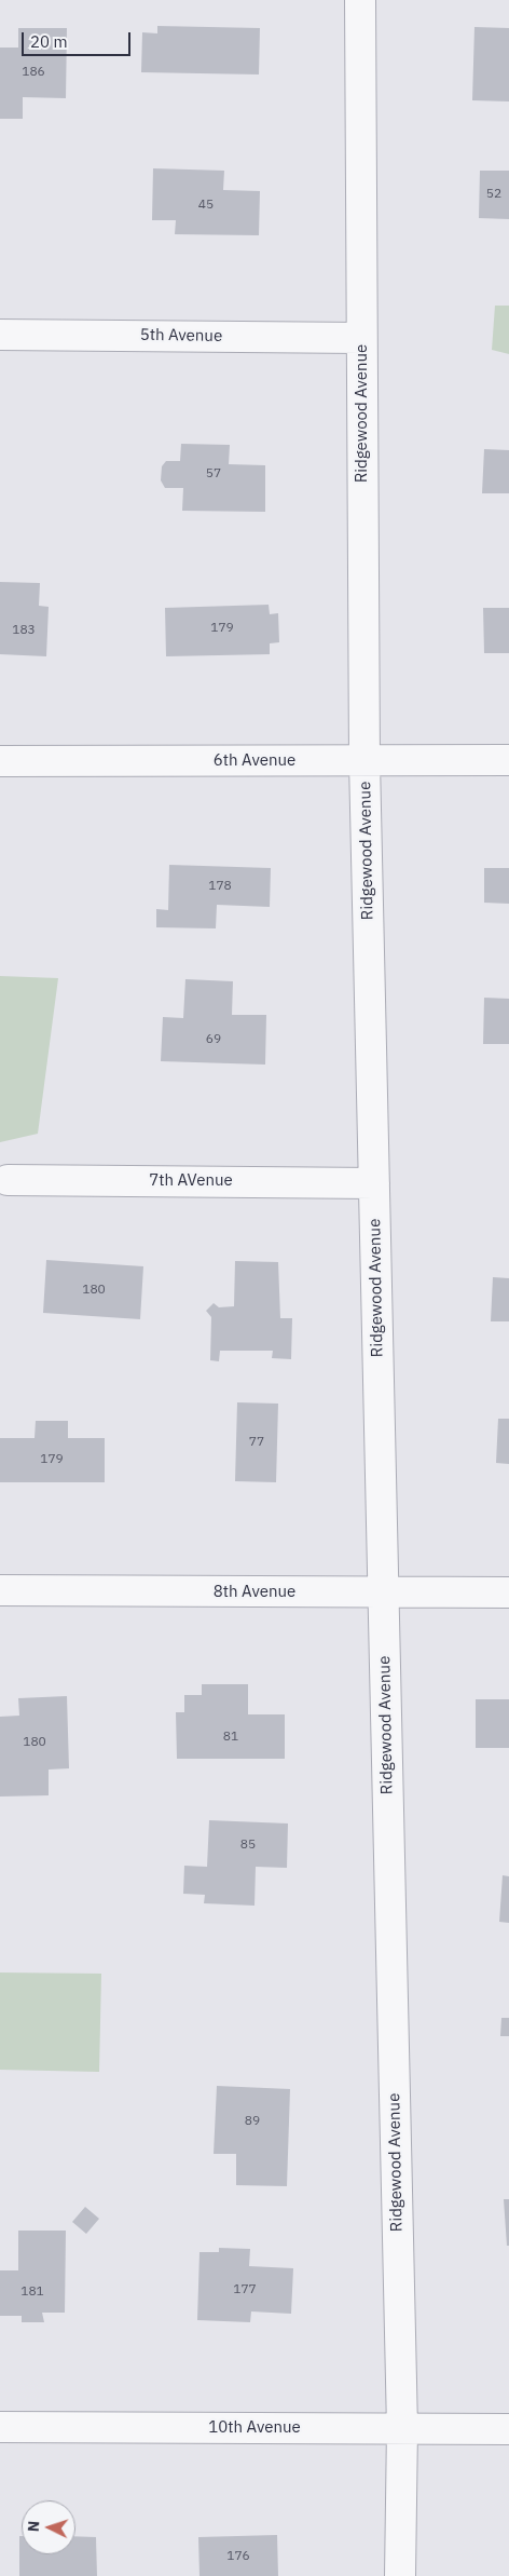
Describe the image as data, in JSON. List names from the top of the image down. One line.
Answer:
{"streets":{"street":["5th Avenue","Ridgewood Avenue","6th Avenue","7th AVenue","8th Avenue","10th Avenue"]},"crossings":[["5th Avenue","Ridgewood Avenue"],["Ridgewood Avenue","6th Avenue"],["Ridgewood Avenue","7th AVenue"],["Ridgewood Avenue","8th Avenue"],["Ridgewood Avenue","10th Avenue"]],"house_numbers":["186","52","45","57","179","183","178","69","180","77","179","81","180","85","89","177","181","176"],"scale_bar":"20 m","north":"left"}
